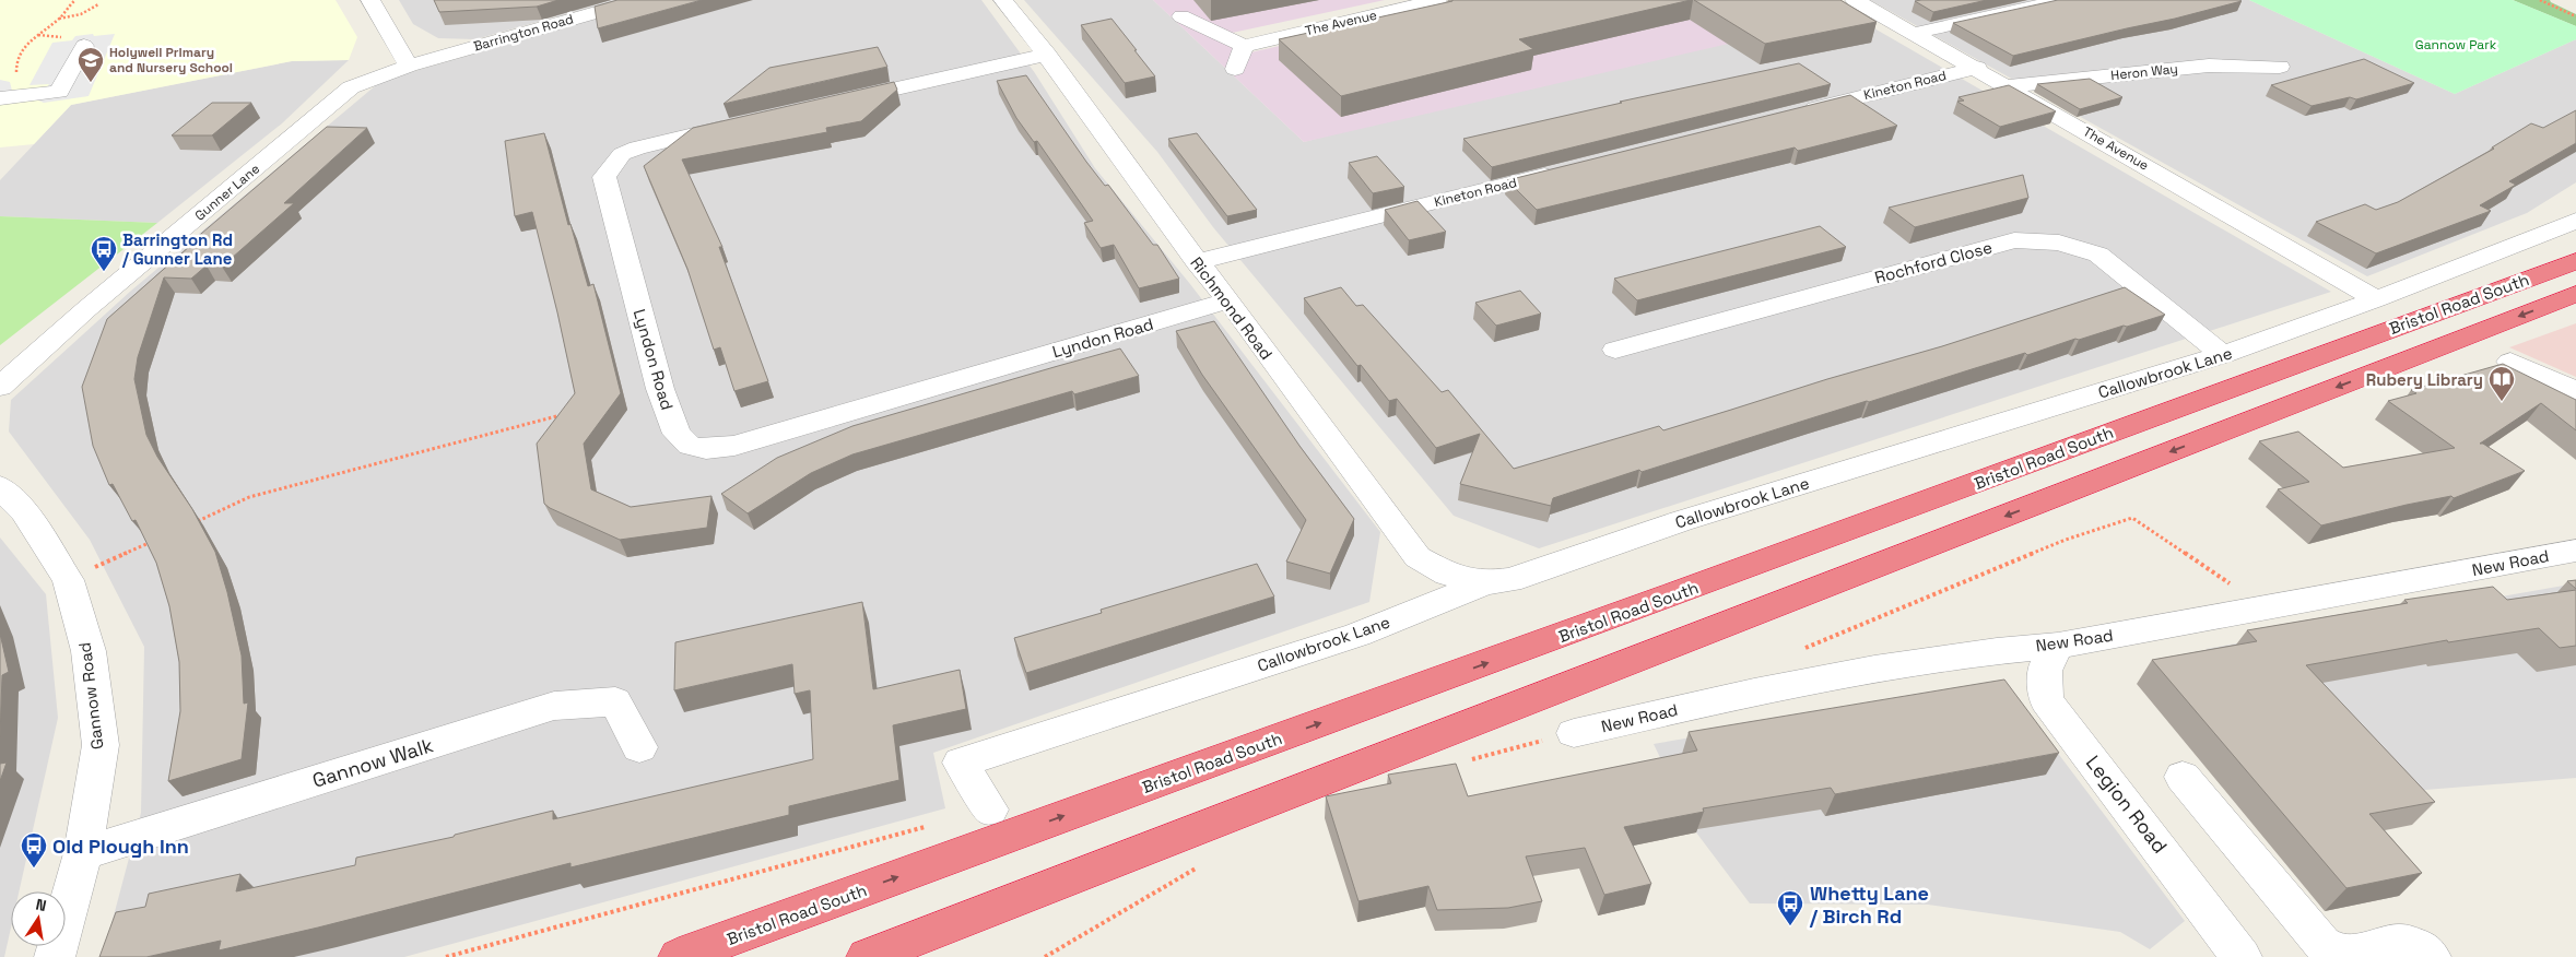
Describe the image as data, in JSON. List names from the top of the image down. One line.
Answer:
{"streets":{"highway":["Bristol Road South"],"street":["The Avenue","Barrington Road","Heron Way","Kineton Road","Gunner Lane","Rochford Close","Richmond Road","Lyndon Road","Callowbrook Lane","New Road","Gannow Road","Gannow Walk","Legion Road"]},"crossings":[["The Avenue","Heron Way"],["The Avenue","Kineton Road"],["The Avenue","Callowbrook Lane"],["Barrington Road","Gunner Lane"],["Kineton Road","Richmond Road"],["Rochford Close","Callowbrook Lane"],["Richmond Road","Lyndon Road"],["Richmond Road","Callowbrook Lane"],["New Road","Legion Road"],["Gannow Road","Gannow Walk"]],"parks":["Gannow Park"],"places":{"school or university":["Holywell Primary and Nursery School"],"bus stop":["Barrington Rd / Gunner Lane","Old Plough Inn","Whetty Lane / Birch Rd"],"library":["Rubery Library"]},"north":"top"}
